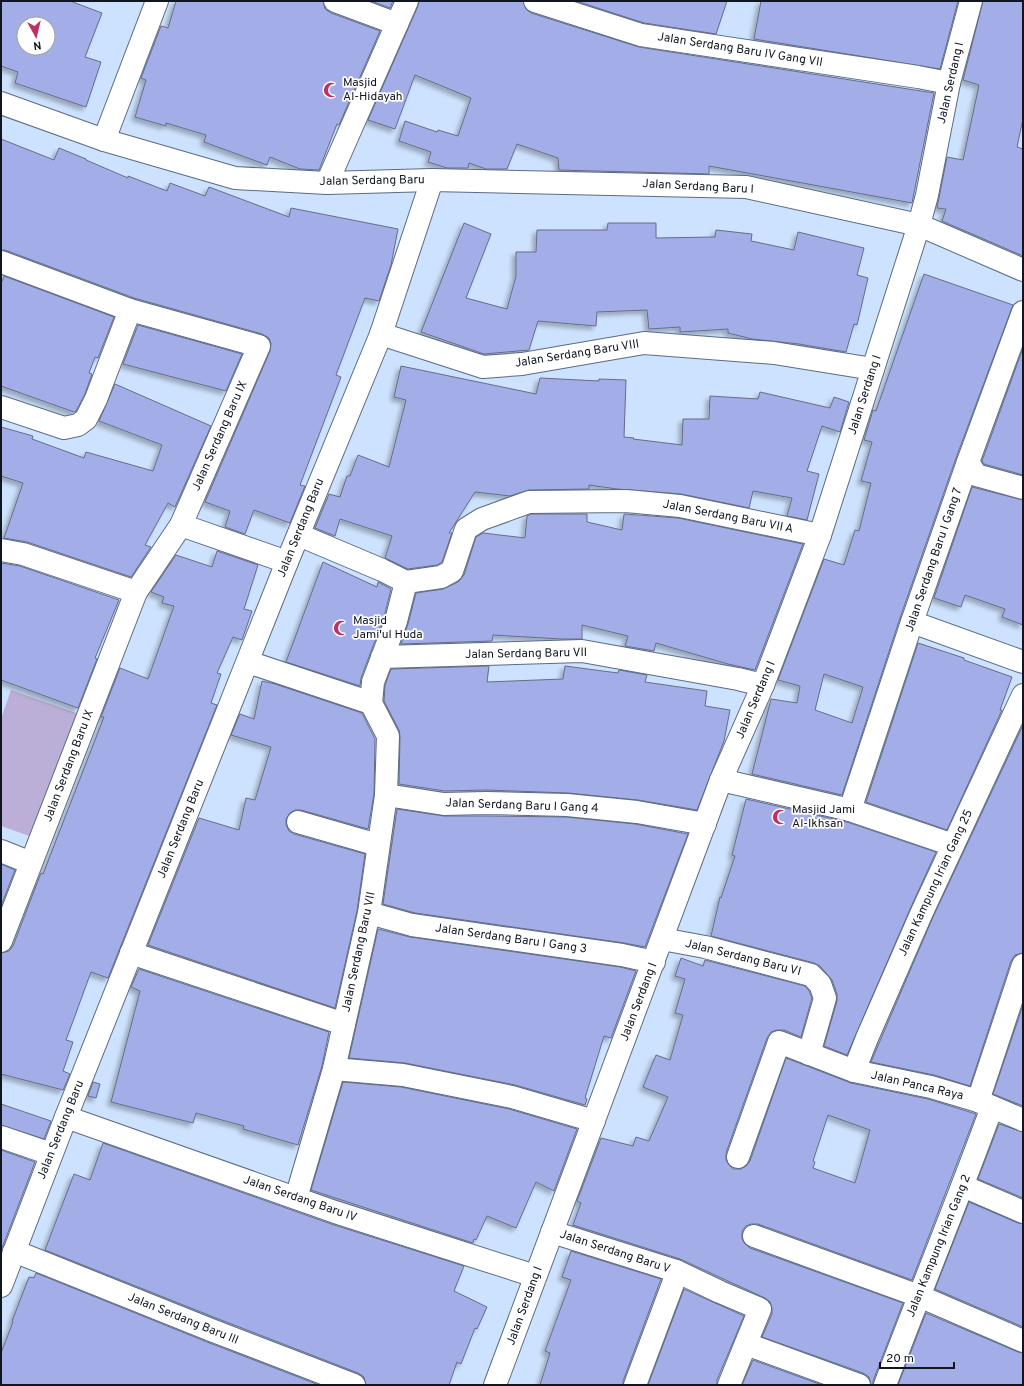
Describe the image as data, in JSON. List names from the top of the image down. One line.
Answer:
{"streets":{"street":["Jalan Serdang Baru IV Gang VII","Jalan Serdang I","Jalan Serdang Baru","Jalan Serdang Baru I","Jalan Serdang Baru VIII","Jalan Serdang Baru IX","Jalan Serdang Baru VII A","Jalan Serdang Baru I Gang 7","Jalan Serdang Baru VII","Jalan Serdang Baru I Gang 4","Jalan Kampung Irian Gang 25","Jalan Serdang Baru I Gang 3","Jalan Serdang Baru VI","Jalan Panca Raya","Jalan Serdang Baru IV","Jalan Kampung Irian Gang 2","Jalan Serdang Baru V","Jalan Serdang Baru III"]},"crossings":[["Jalan Serdang Baru IV Gang VII","Jalan Serdang I"],["Jalan Serdang I","Jalan Serdang Baru I"],["Jalan Serdang I","Jalan Serdang Baru VIII"],["Jalan Serdang I","Jalan Serdang Baru VII A"],["Jalan Serdang I","Jalan Serdang Baru VII"],["Jalan Serdang I","Jalan Serdang Baru I Gang 4"],["Jalan Serdang I","Jalan Serdang Baru I Gang 3"],["Jalan Serdang I","Jalan Serdang Baru VI"],["Jalan Serdang I","Jalan Serdang Baru IV"],["Jalan Serdang I","Jalan Serdang Baru V"],["Jalan Serdang Baru","Jalan Serdang Baru I"],["Jalan Serdang Baru","Jalan Serdang Baru VIII"],["Jalan Serdang Baru","Jalan Serdang Baru IV"],["Jalan Serdang Baru","Jalan Serdang Baru III"],["Jalan Serdang Baru VII","Jalan Serdang Baru I Gang 4"],["Jalan Serdang Baru VII","Jalan Serdang Baru I Gang 3"],["Jalan Serdang Baru VII","Jalan Serdang Baru IV"],["Jalan Kampung Irian Gang 25","Jalan Panca Raya"],["Jalan Serdang Baru VI","Jalan Panca Raya"],["Jalan Panca Raya","Jalan Kampung Irian Gang 2"]],"places":{"mosque":["Masjid Al-Hidayah","Masjid Jami'ul Huda","Masjid Jami Al-Ikhsan"]},"scale_bar":"20 m","north":"bottom"}
